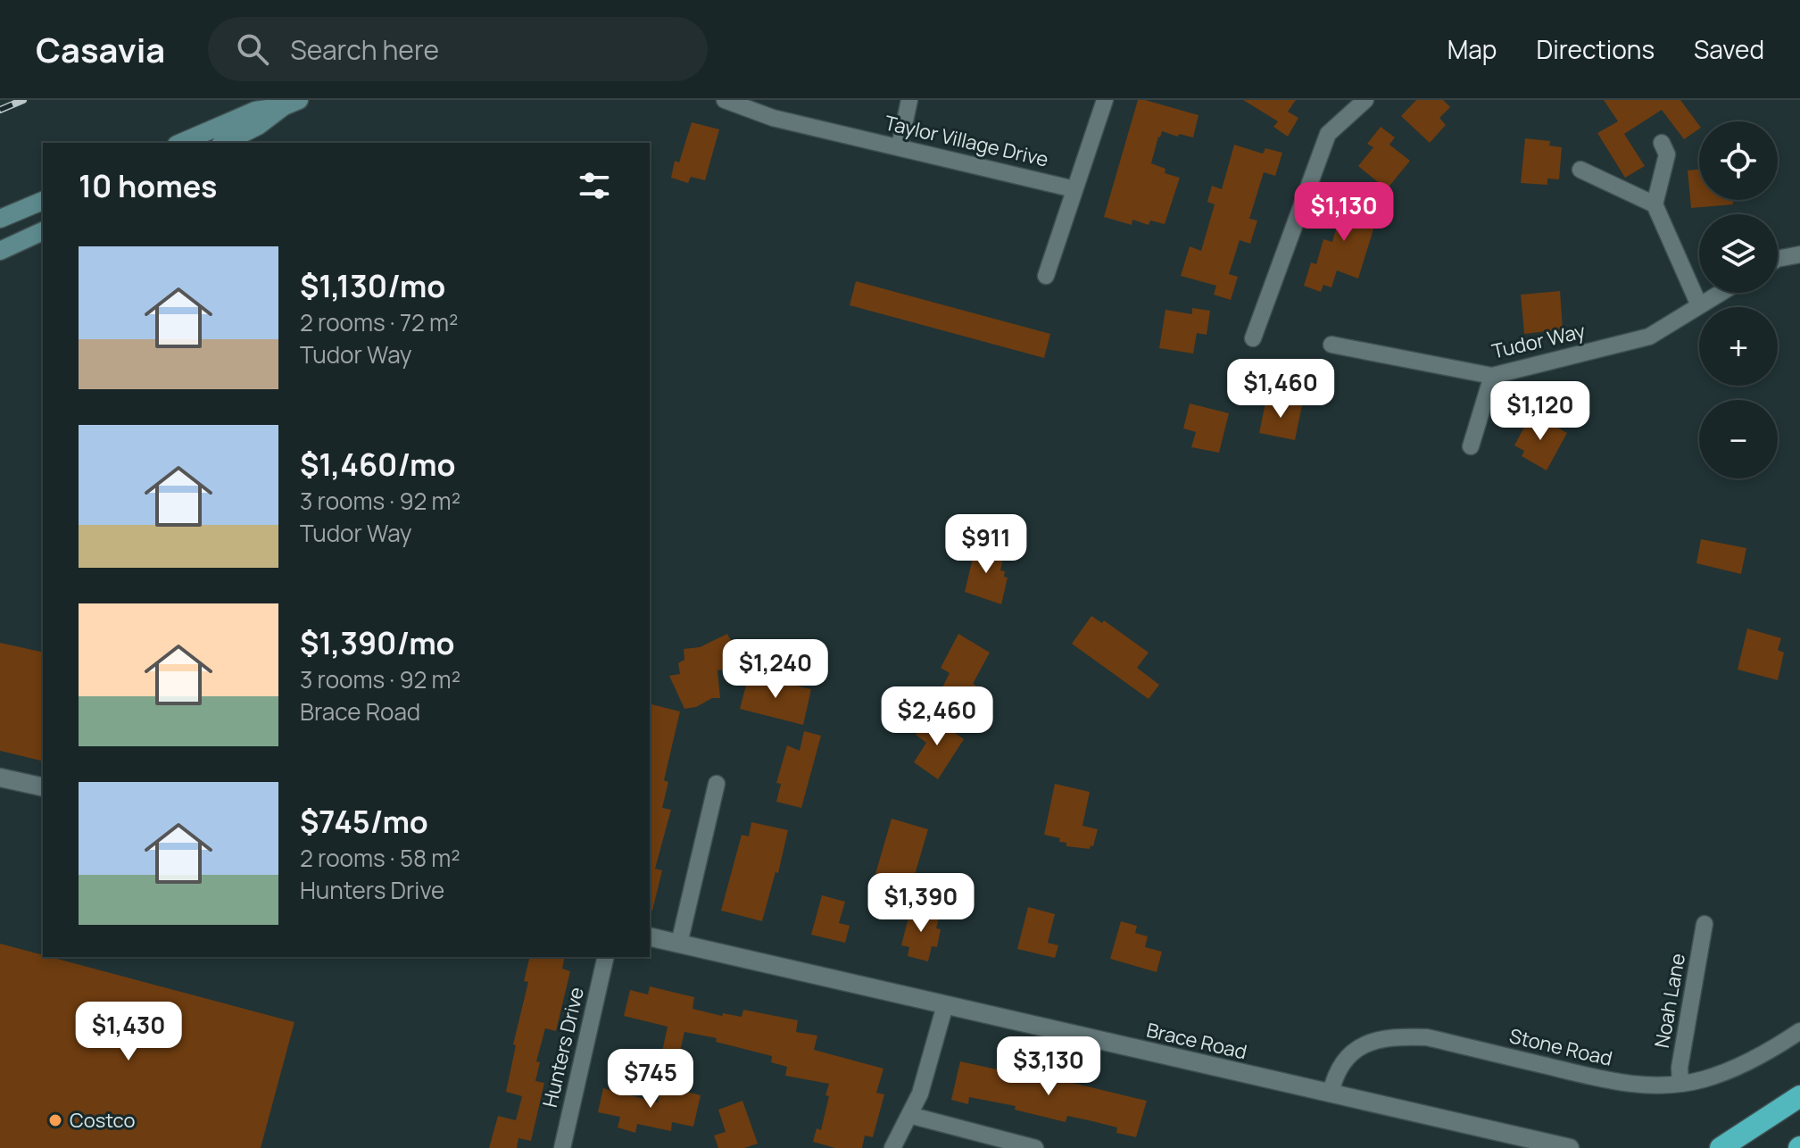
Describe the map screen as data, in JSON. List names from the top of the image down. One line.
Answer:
{"streets":{"street":["Taylor Village Drive","Tudor Way","Noah Lane","Brace Road","Hunters Drive","Stone Road"]},"crossings":[["Noah Lane","Stone Road"],["Brace Road","Stone Road"]],"places":["Costco"],"page":{"header":"Casavia","search":"Search here","nav":["Map","Directions","Saved"],"map_buttons":["+","−"],"heading":"10 homes","price":["$1,130","$1,460","$1,120","$911","$1,240","$2,460","$1,390","$1,430","$3,130","$745"],"list":[{"name":"$1,130/mo","note":"2 rooms · 72 m² · Tudor Way"},{"name":"$1,460/mo","note":"3 rooms · 92 m² · Tudor Way"},{"name":"$1,390/mo","note":"3 rooms · 92 m² · Brace Road"},{"name":"$745/mo","note":"2 rooms · 58 m² · Hunters Drive"}]}}
